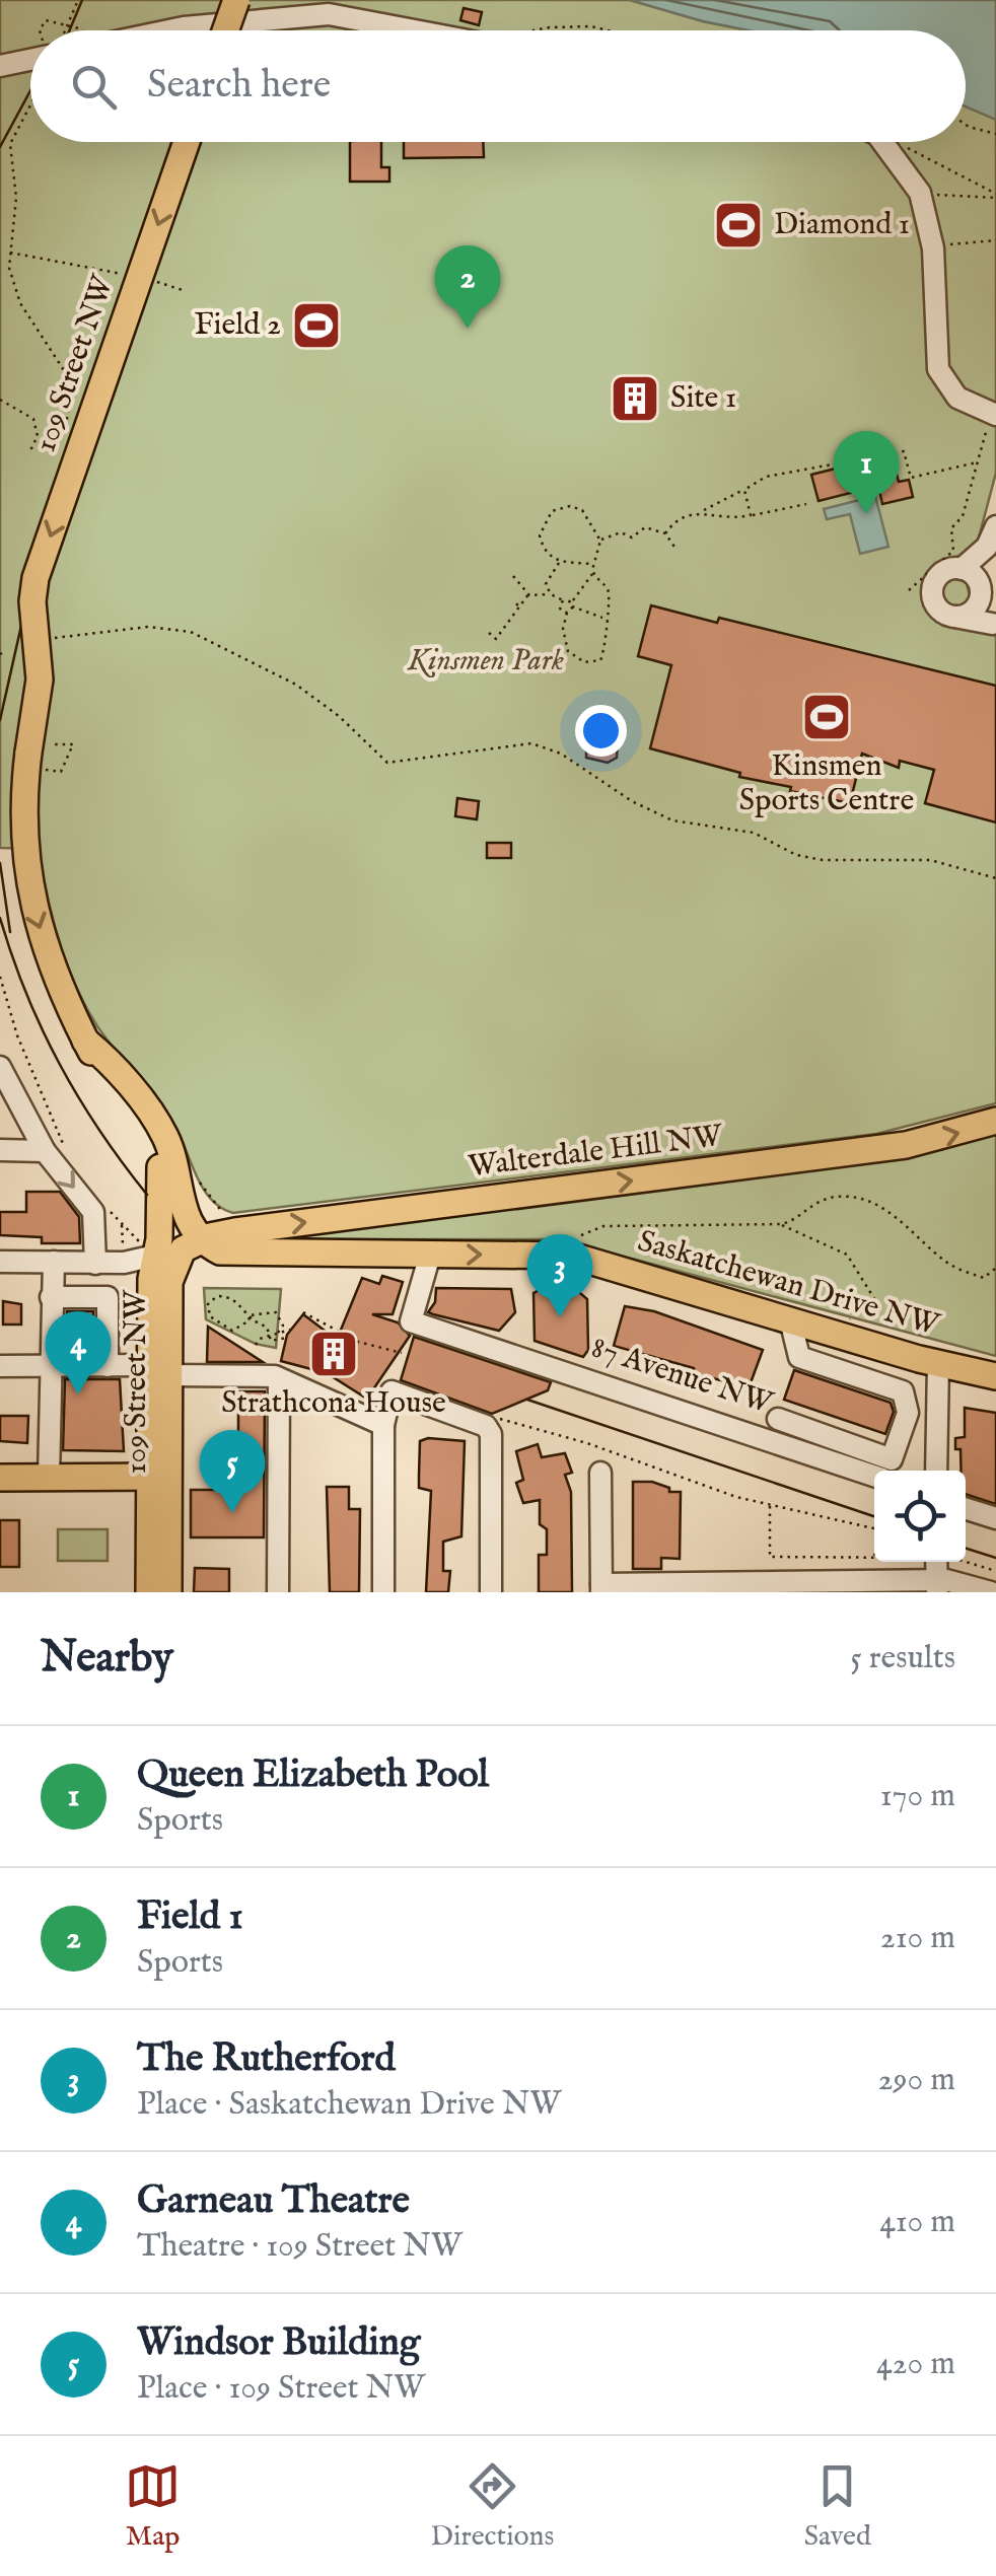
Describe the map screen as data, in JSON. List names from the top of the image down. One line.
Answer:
{"streets":{"main road":["109 Street NW","Walterdale Hill NW","Saskatchewan Drive NW"],"street":["87 Avenue NW"]},"crossings":[["109 Street NW","Walterdale Hill NW"],["109 Street NW","Saskatchewan Drive NW"],["Walterdale Hill NW","Saskatchewan Drive NW"],["Saskatchewan Drive NW","87 Avenue NW"]],"one_way":["109 Street NW","Walterdale Hill NW","Saskatchewan Drive NW"],"parks":["Kinsmen Park"],"places":{"sports":["Diamond 1","Field 2","Kinsmen Sports Centre"],"building":["Site 1","Strathcona House"]},"page":{"search":"Search here","pins":["2","1","3","4","5"],"heading":["Nearby","5 results"],"list":[{"mark":"1","name":"Queen Elizabeth Pool","note":"Sports","value":"170 m"},{"mark":"2","name":"Field 1","note":"Sports","value":"210 m"},{"mark":"3","name":"The Rutherford","note":"Place · Saskatchewan Drive NW","value":"290 m"},{"mark":"4","name":"Garneau Theatre","note":"Theatre · 109 Street NW","value":"410 m"},{"mark":"5","name":"Windsor Building","note":"Place · 109 Street NW","value":"420 m"}],"nav":["Map","Directions","Saved"]}}
